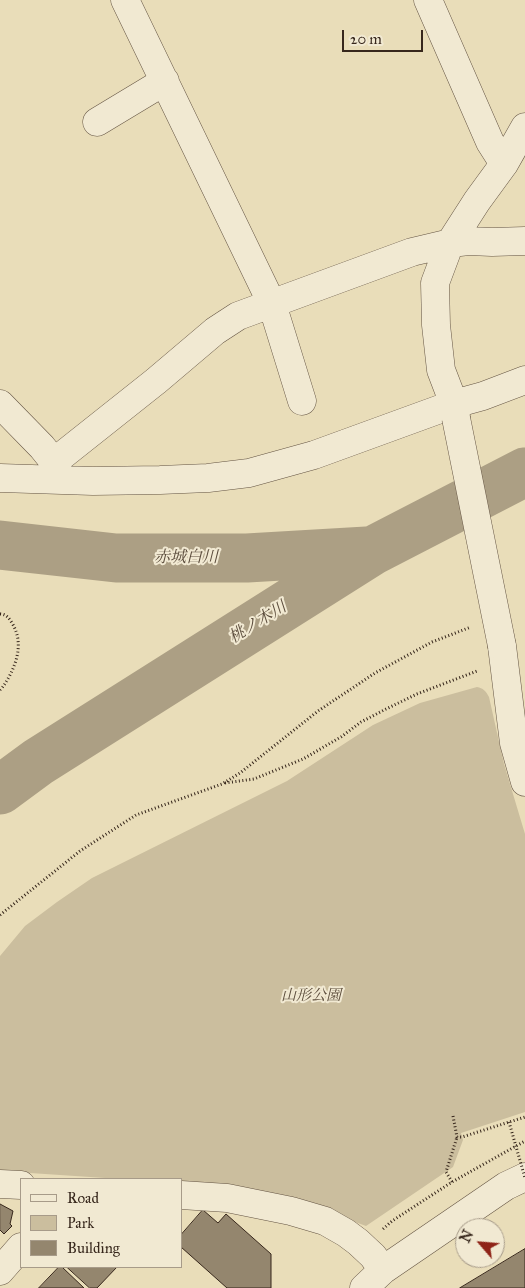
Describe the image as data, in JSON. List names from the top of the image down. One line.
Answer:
{"water":["赤城白川","桃ノ木川"],"parks":["山形公園"],"legend":["Road","Park","Building"],"scale_bar":"20 m","north":"top left"}
